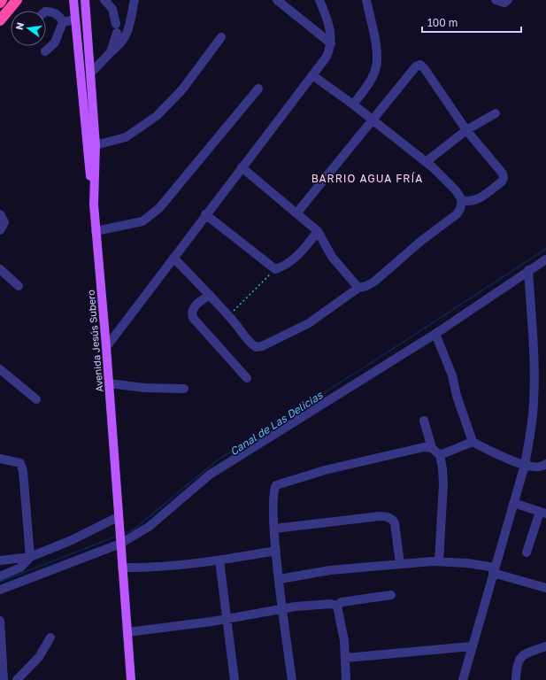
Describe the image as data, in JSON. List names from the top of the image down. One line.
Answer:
{"streets":{"main road":["Avenida Jesús Subero"]},"districts":["BARRIO AGUA FRÍA"],"water":["Canal de Las Delicias"],"scale_bar":"100 m","north":"left"}
